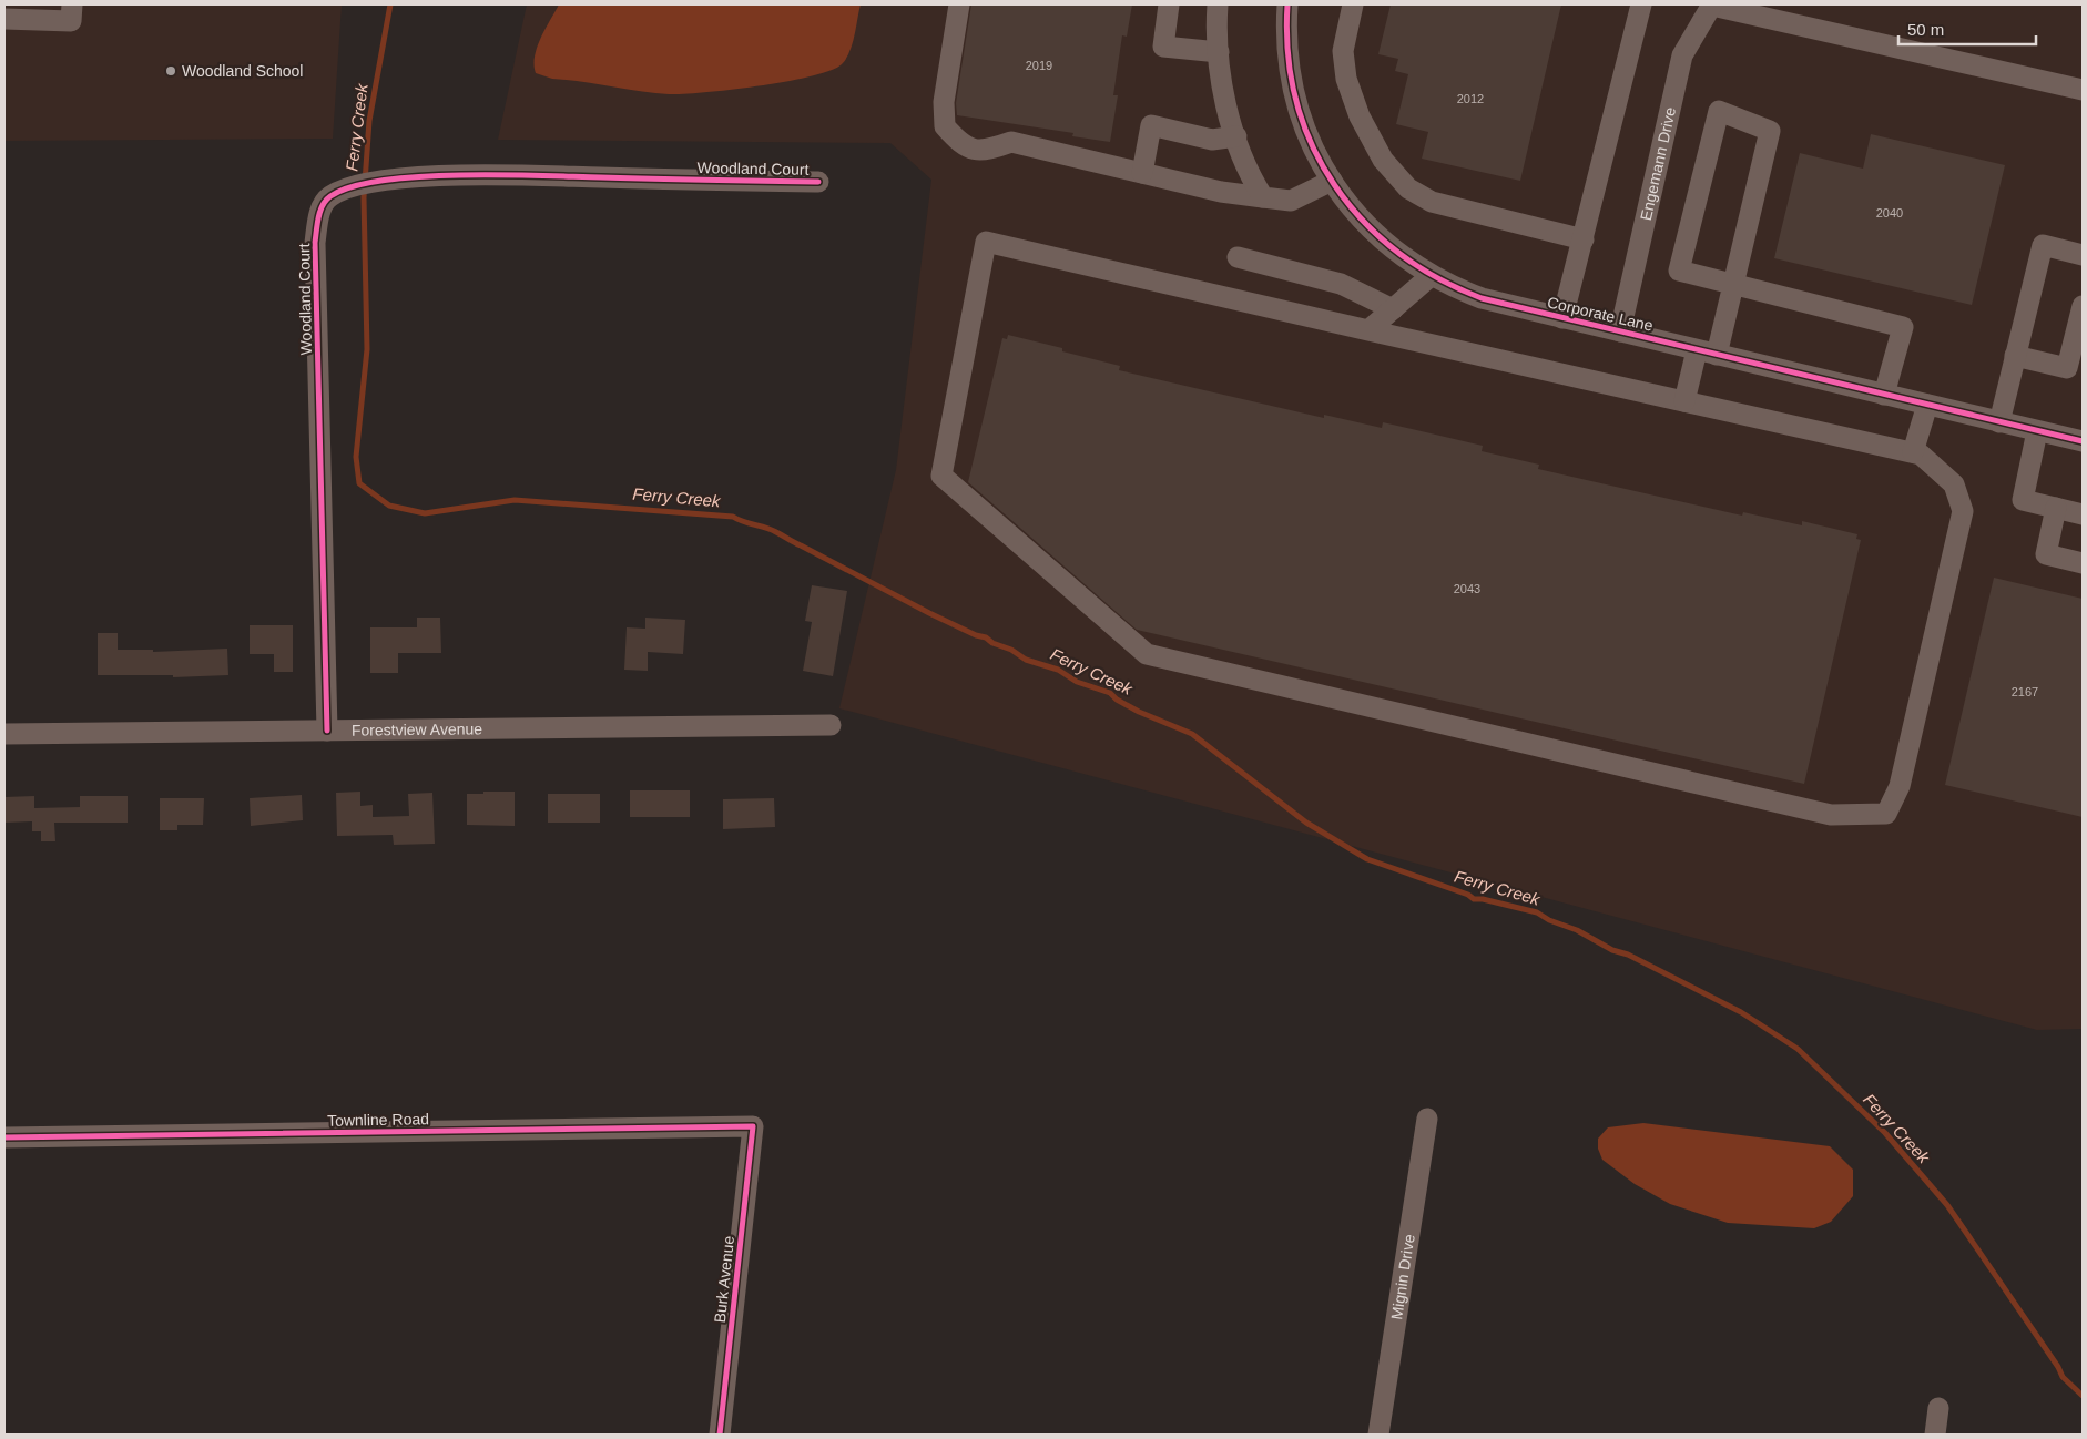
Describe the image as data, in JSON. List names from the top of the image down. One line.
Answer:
{"streets":{"street":["Engemann Drive","Woodland Court","Corporate Lane","Forestview Avenue","Townline Road","Mignin Drive","Burk Avenue"]},"crossings":[["Engemann Drive","Corporate Lane"],["Woodland Court","Forestview Avenue"],["Townline Road","Burk Avenue"]],"water":["Ferry Creek"],"places":["Woodland School"],"house_numbers":["2019","2012","2040","2043","2167"],"scale_bar":"50 m"}
